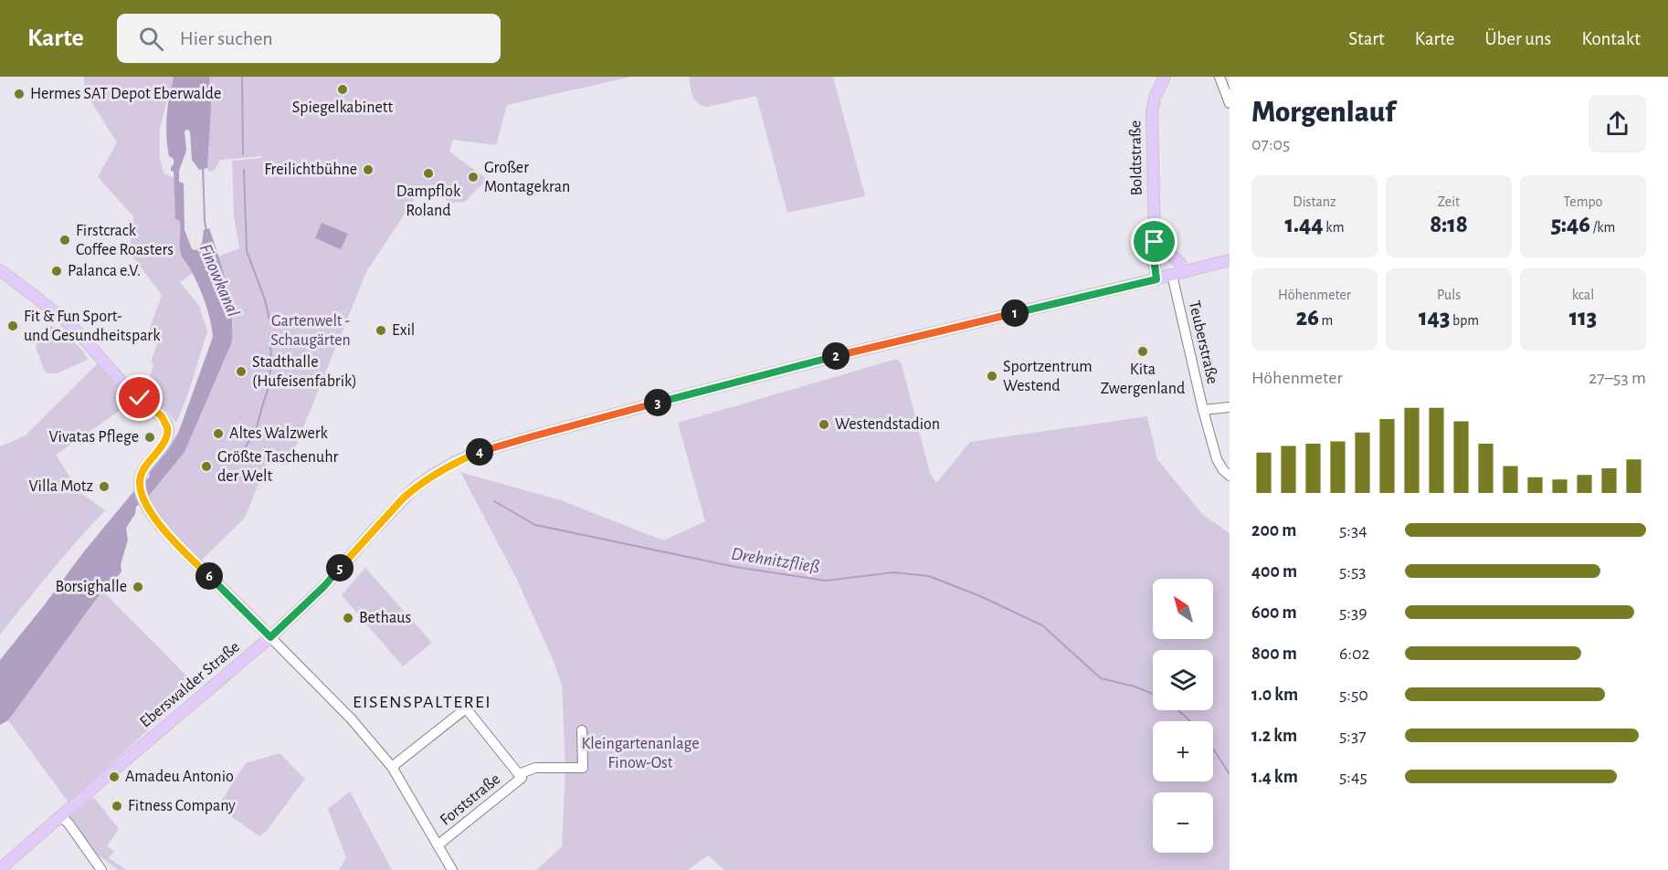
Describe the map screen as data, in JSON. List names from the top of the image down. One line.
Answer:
{"streets":{"main road":["Boldtstraße","Eberswalder Straße"],"street":["Teuberstraße","Forststraße"]},"crossings":[["Boldtstraße","Eberswalder Straße"],["Teuberstraße","Eberswalder Straße"]],"districts":["EISENSPALTEREI"],"water":["Finowkanal","Drehnitzfließ"],"parks":["Gartenwelt - Schaugärten","Kleingartenanlage Finow-Ost"],"places":["Spiegelkabinett","Hermes SAT Depot Eberwalde","Freilichtbühne","Dampflok Roland","Großer Montagekran","Firstcrack Coffee Roasters","Palanca e.V.","Fit & Fun Sport- und Gesundheitspark","Exil","Kita Zwergenland","Stadthalle (Hufeisenfabrik)","Sportzentrum Westend","Westendstadion","Altes Walzwerk","Vivatas Pflege","Größte Taschenuhr der Welt","Villa Motz","Borsighalle","Bethaus","Amadeu Antonio","Fitness Company"],"north":"top left","page":{"header":"Karte","search":"Hier suchen","nav":["Start","Karte","Über uns","Kontakt"],"heading":["Morgenlauf","07:05"],"stats":[["Distanz","1.44 km"],["Zeit","8:18"],["Tempo","5:46 /km"],["Höhenmeter","26 m"],["Puls","143 bpm"],["kcal","113"]],"pins":["1","2","3","4","5","6"],"chart":["Höhenmeter","27–53 m"],"list":[{"name":"200 m","note":"5:34"},{"name":"400 m","note":"5:53"},{"name":"600 m","note":"5:39"},{"name":"800 m","note":"6:02"},{"name":"1.0 km","note":"5:50"},{"name":"1.2 km","note":"5:37"},{"name":"1.4 km","note":"5:45"}],"map_buttons":["+","−"]}}
